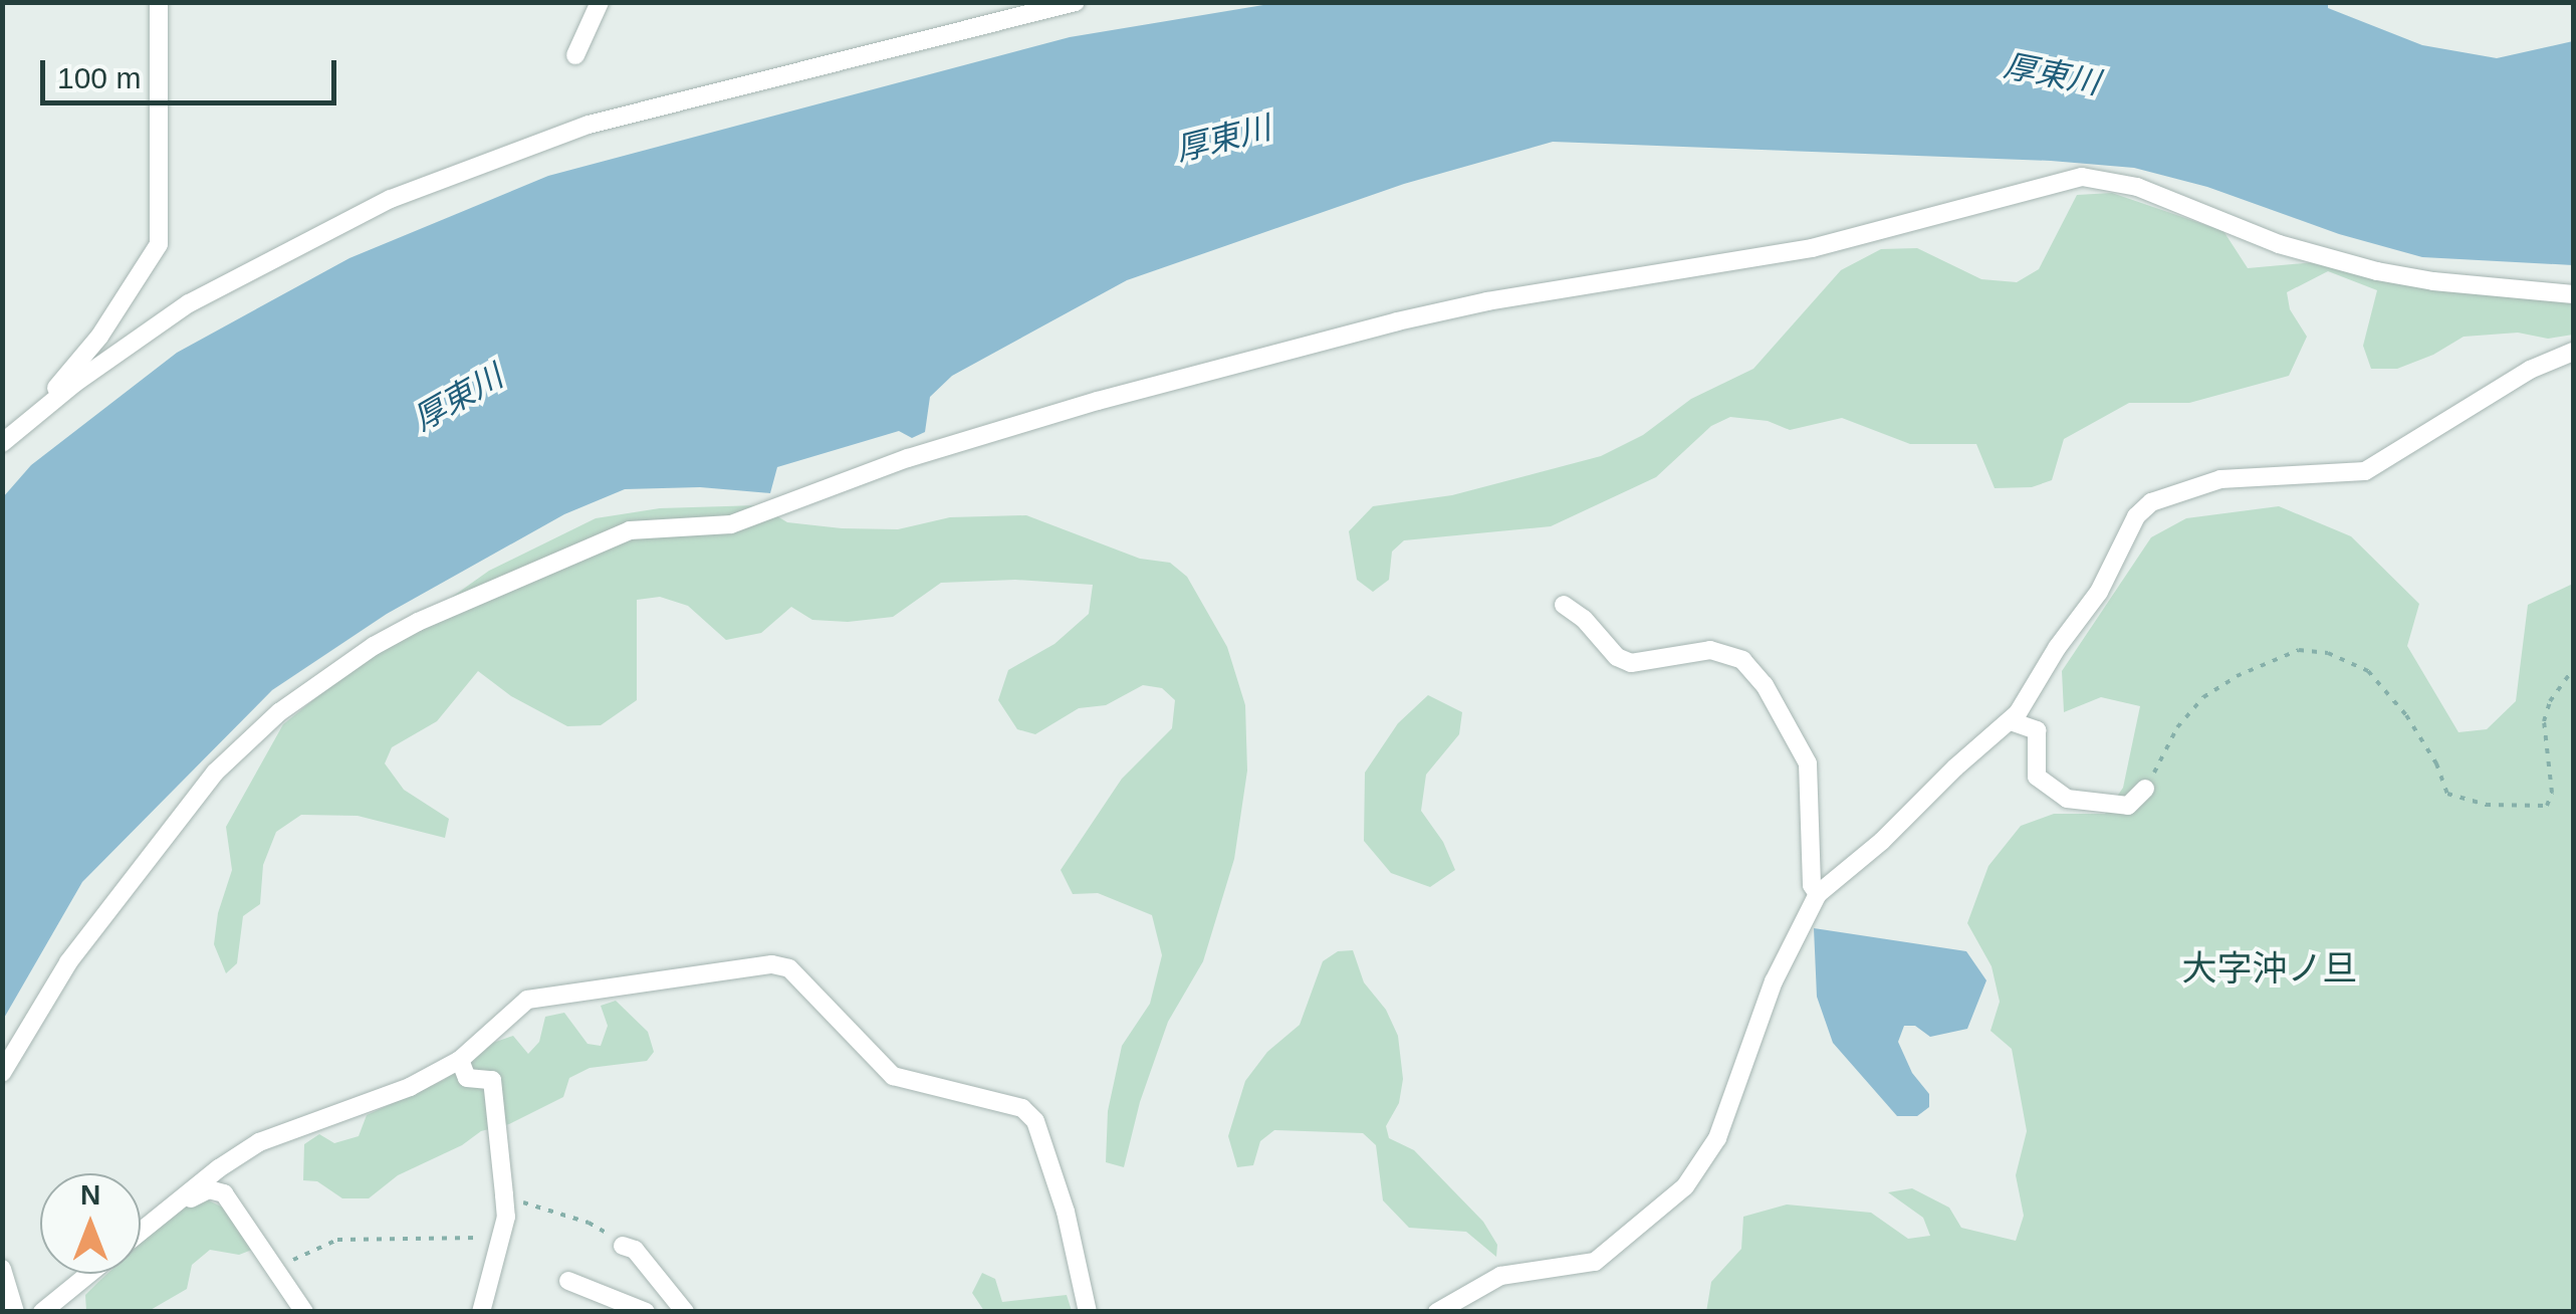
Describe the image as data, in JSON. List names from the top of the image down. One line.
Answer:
{"districts":["大字沖ノ旦"],"water":["厚東川"],"scale_bar":"100 m","north":"top"}
